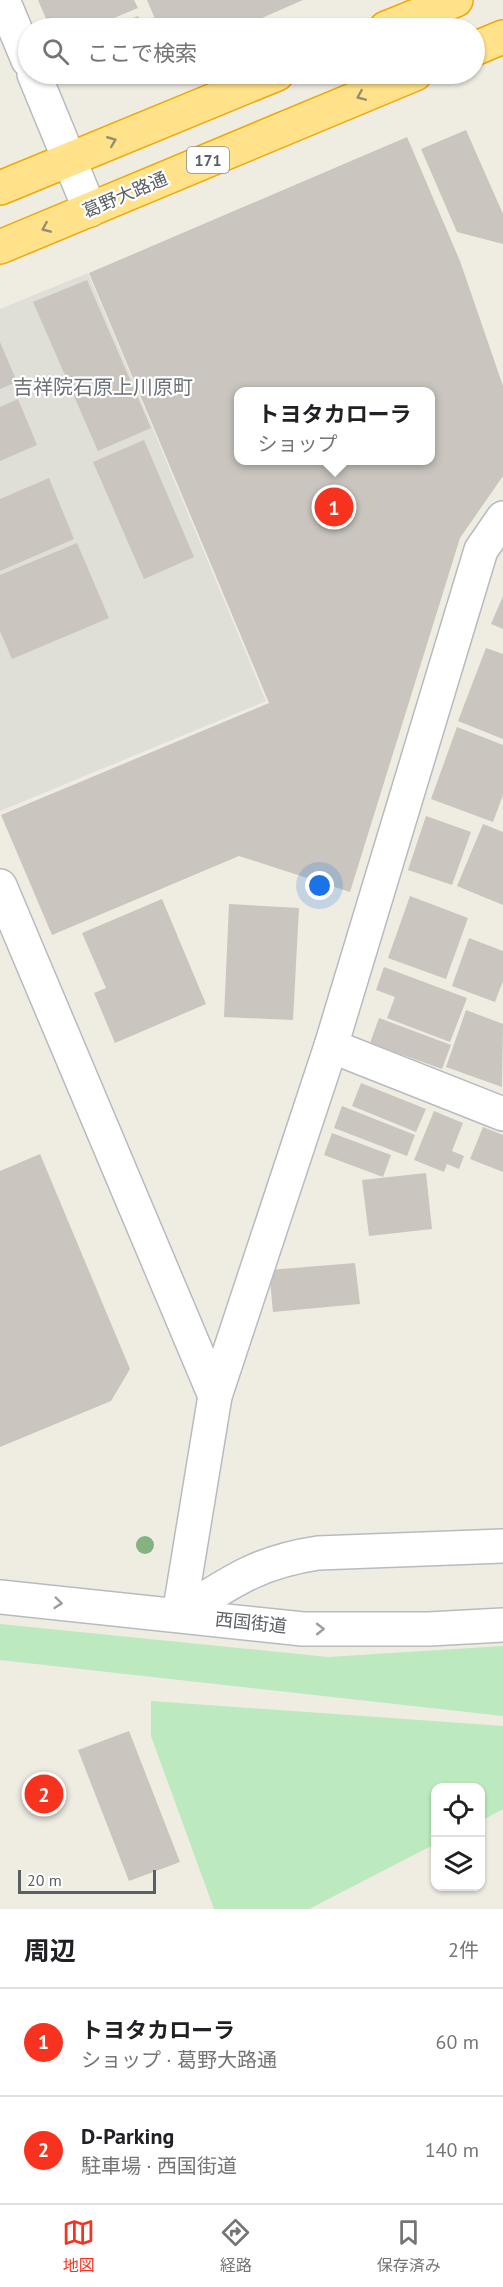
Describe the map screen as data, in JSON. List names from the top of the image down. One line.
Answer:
{"streets":{"highway":["171","葛野大路通"],"street":["西国街道"]},"districts":["吉祥院石原上川原町"],"scale_bar":"20 m","page":{"search":"ここで検索","popup":["トヨタカローラ","ショップ"],"pins":["1","2"],"scale":"20 m","heading":["周辺","2件"],"list":[{"mark":"1","name":"トヨタカローラ","note":"ショップ · 葛野大路通","value":"60 m"},{"mark":"2","name":"D-Parking","note":"駐車場 · 西国街道","value":"140 m"}],"nav":["地図","経路","保存済み"]}}
